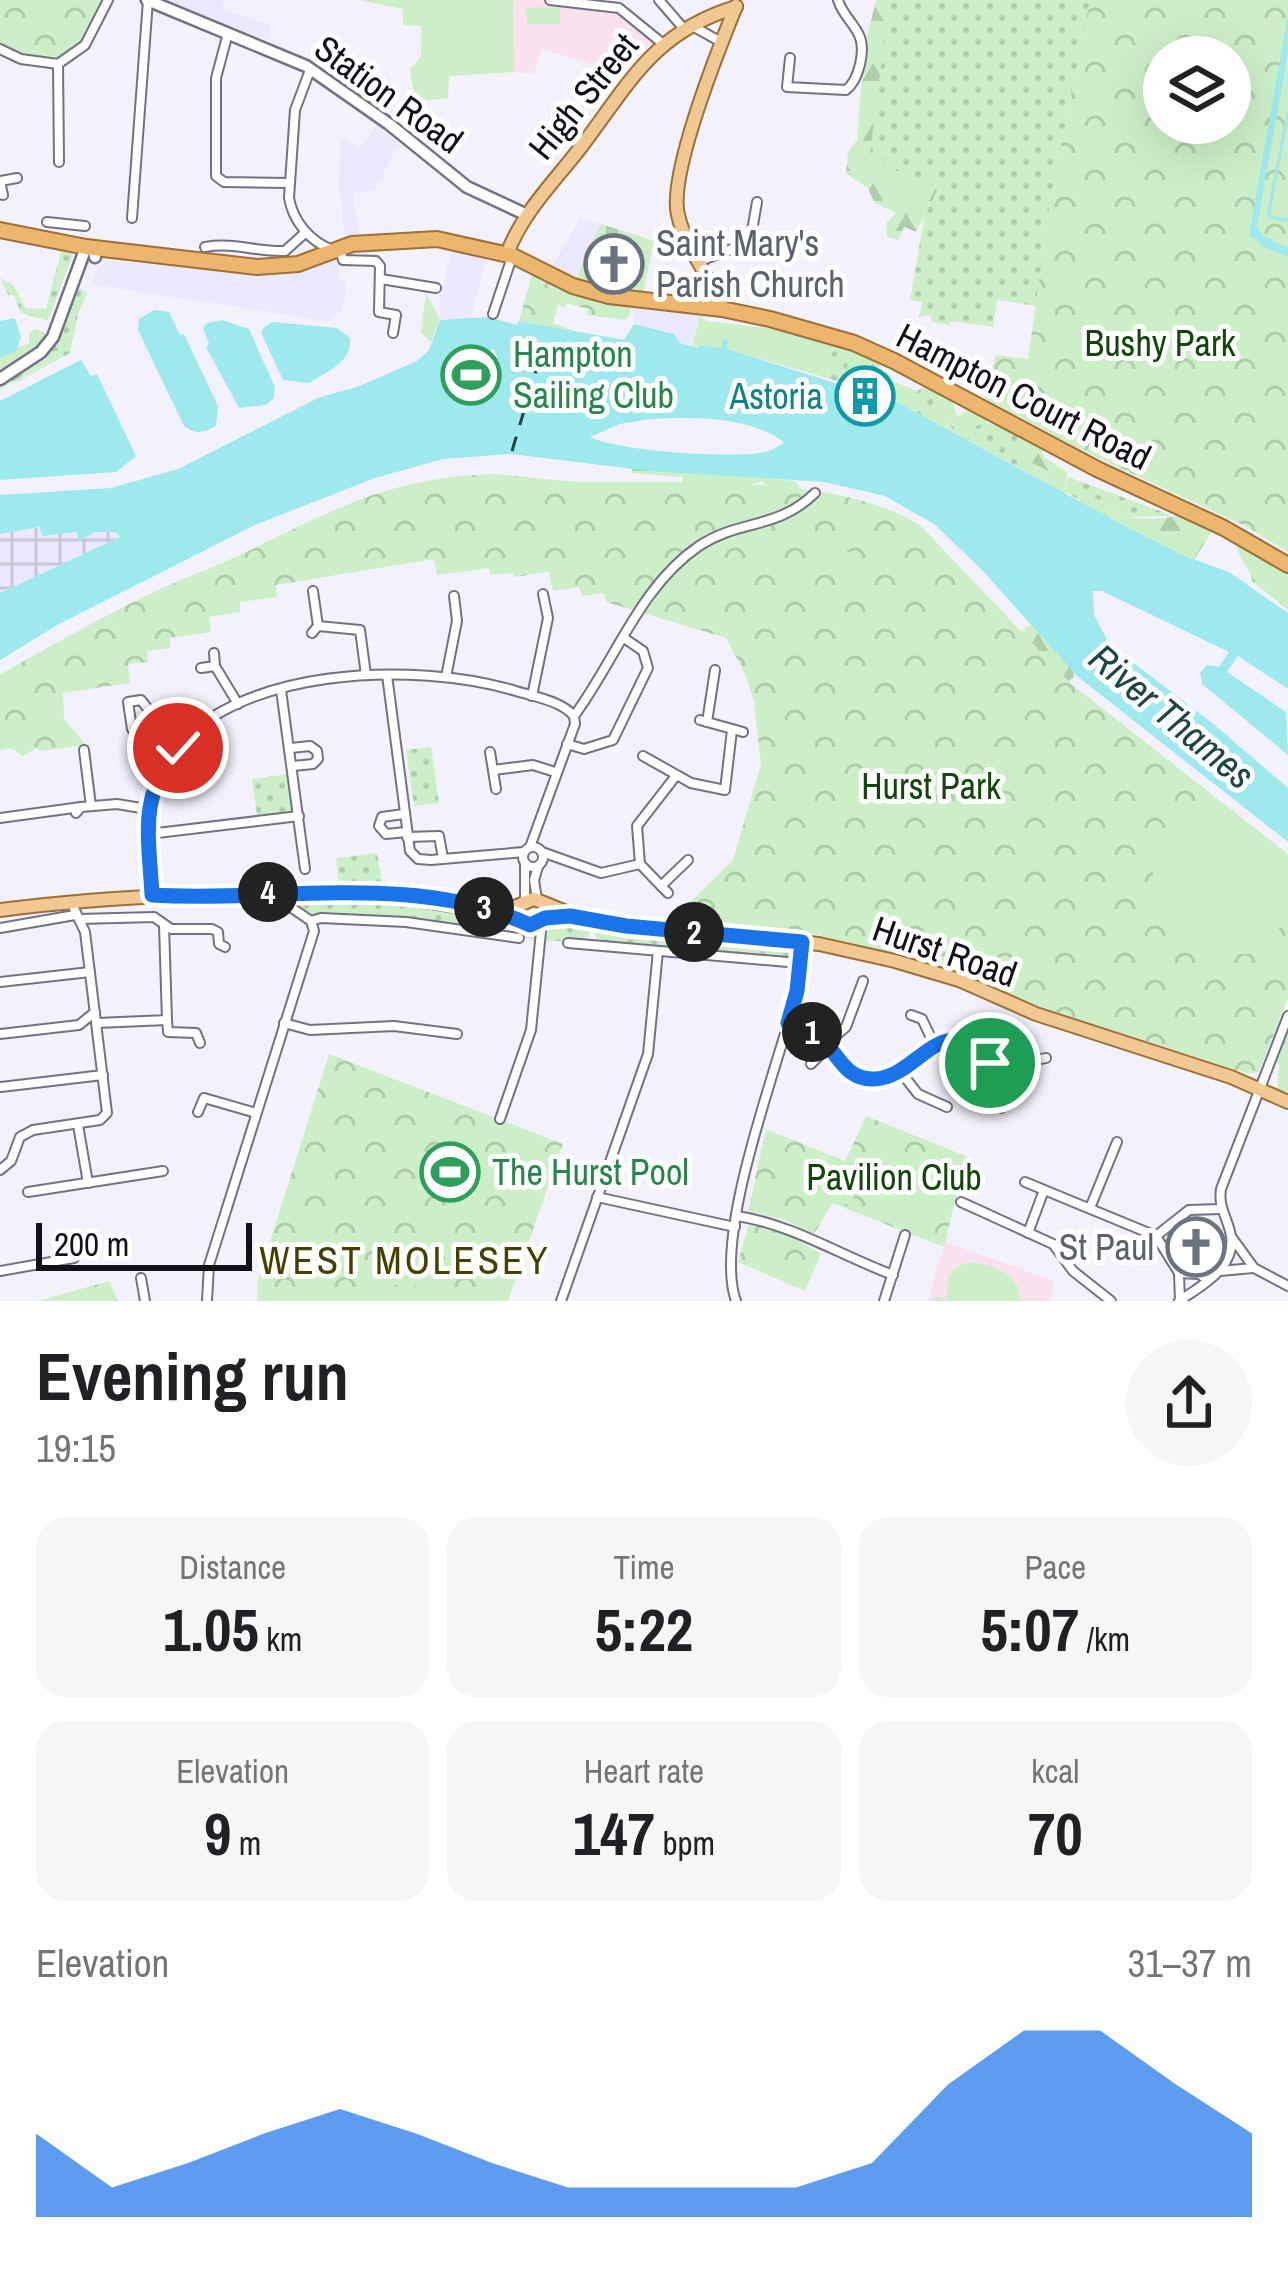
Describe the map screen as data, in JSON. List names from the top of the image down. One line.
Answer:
{"streets":{"highway":["Hampton Court Road"],"main road":["High Street","Hurst Road"],"street":["Station Road"]},"crossings":[["Station Road","High Street"],["High Street","Hampton Court Road"]],"districts":["WEST MOLESEY"],"water":["River Thames"],"parks":["Bushy Park","Hurst Park","Pavilion Club"],"places":{"church":["Saint Mary's Parish Church","St Paul"],"sports":["Hampton Sailing Club","The Hurst Pool"],"building":["Astoria"]},"scale_bar":"200 m","page":{"pins":["4","3","2","1"],"scale":"200 m","heading":["Evening run","19:15"],"stats":[["Distance","1.05 km"],["Time","5:22"],["Pace","5:07 /km"],["Elevation","9 m"],["Heart rate","147 bpm"],["kcal","70"]],"chart":["Elevation","31–37 m"]}}
